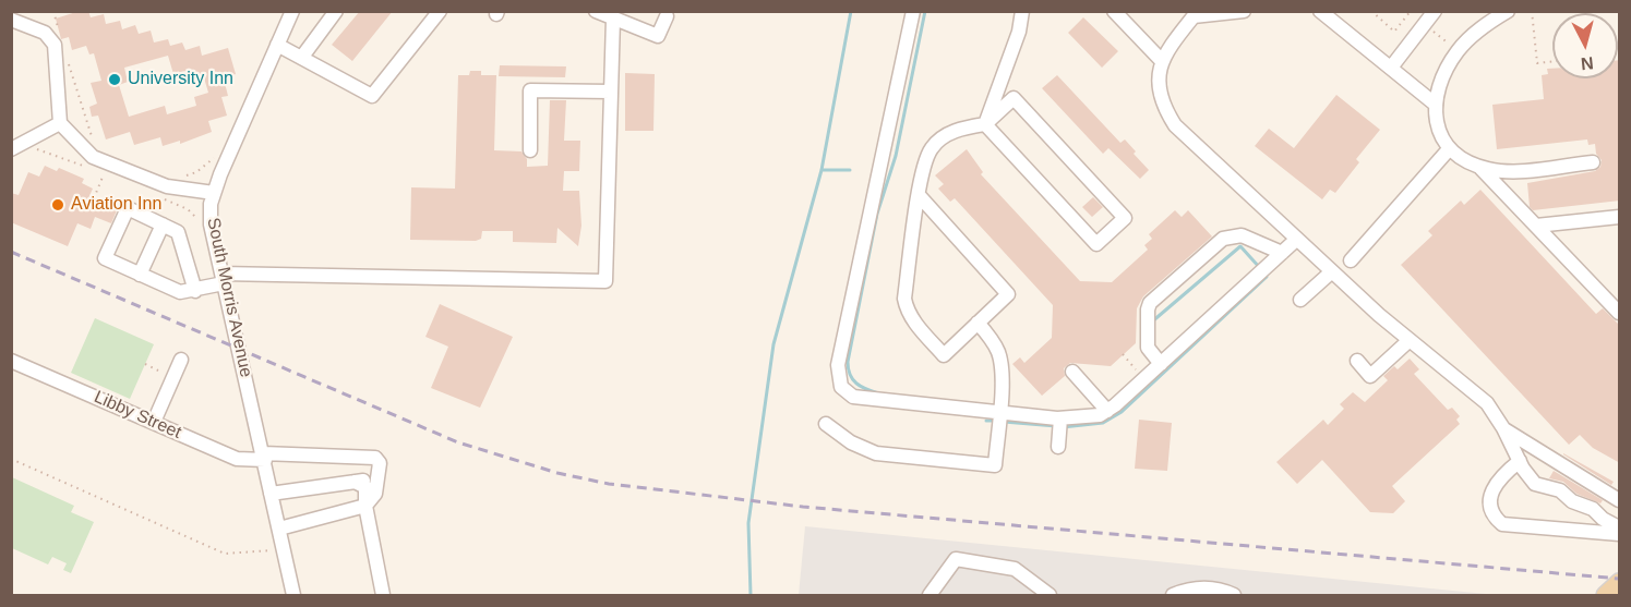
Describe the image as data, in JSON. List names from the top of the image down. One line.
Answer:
{"streets":{"street":["South Morris Avenue","Libby Street"]},"crossings":[["South Morris Avenue","Libby Street"]],"places":["University Inn","Aviation Inn"],"north":"bottom"}
